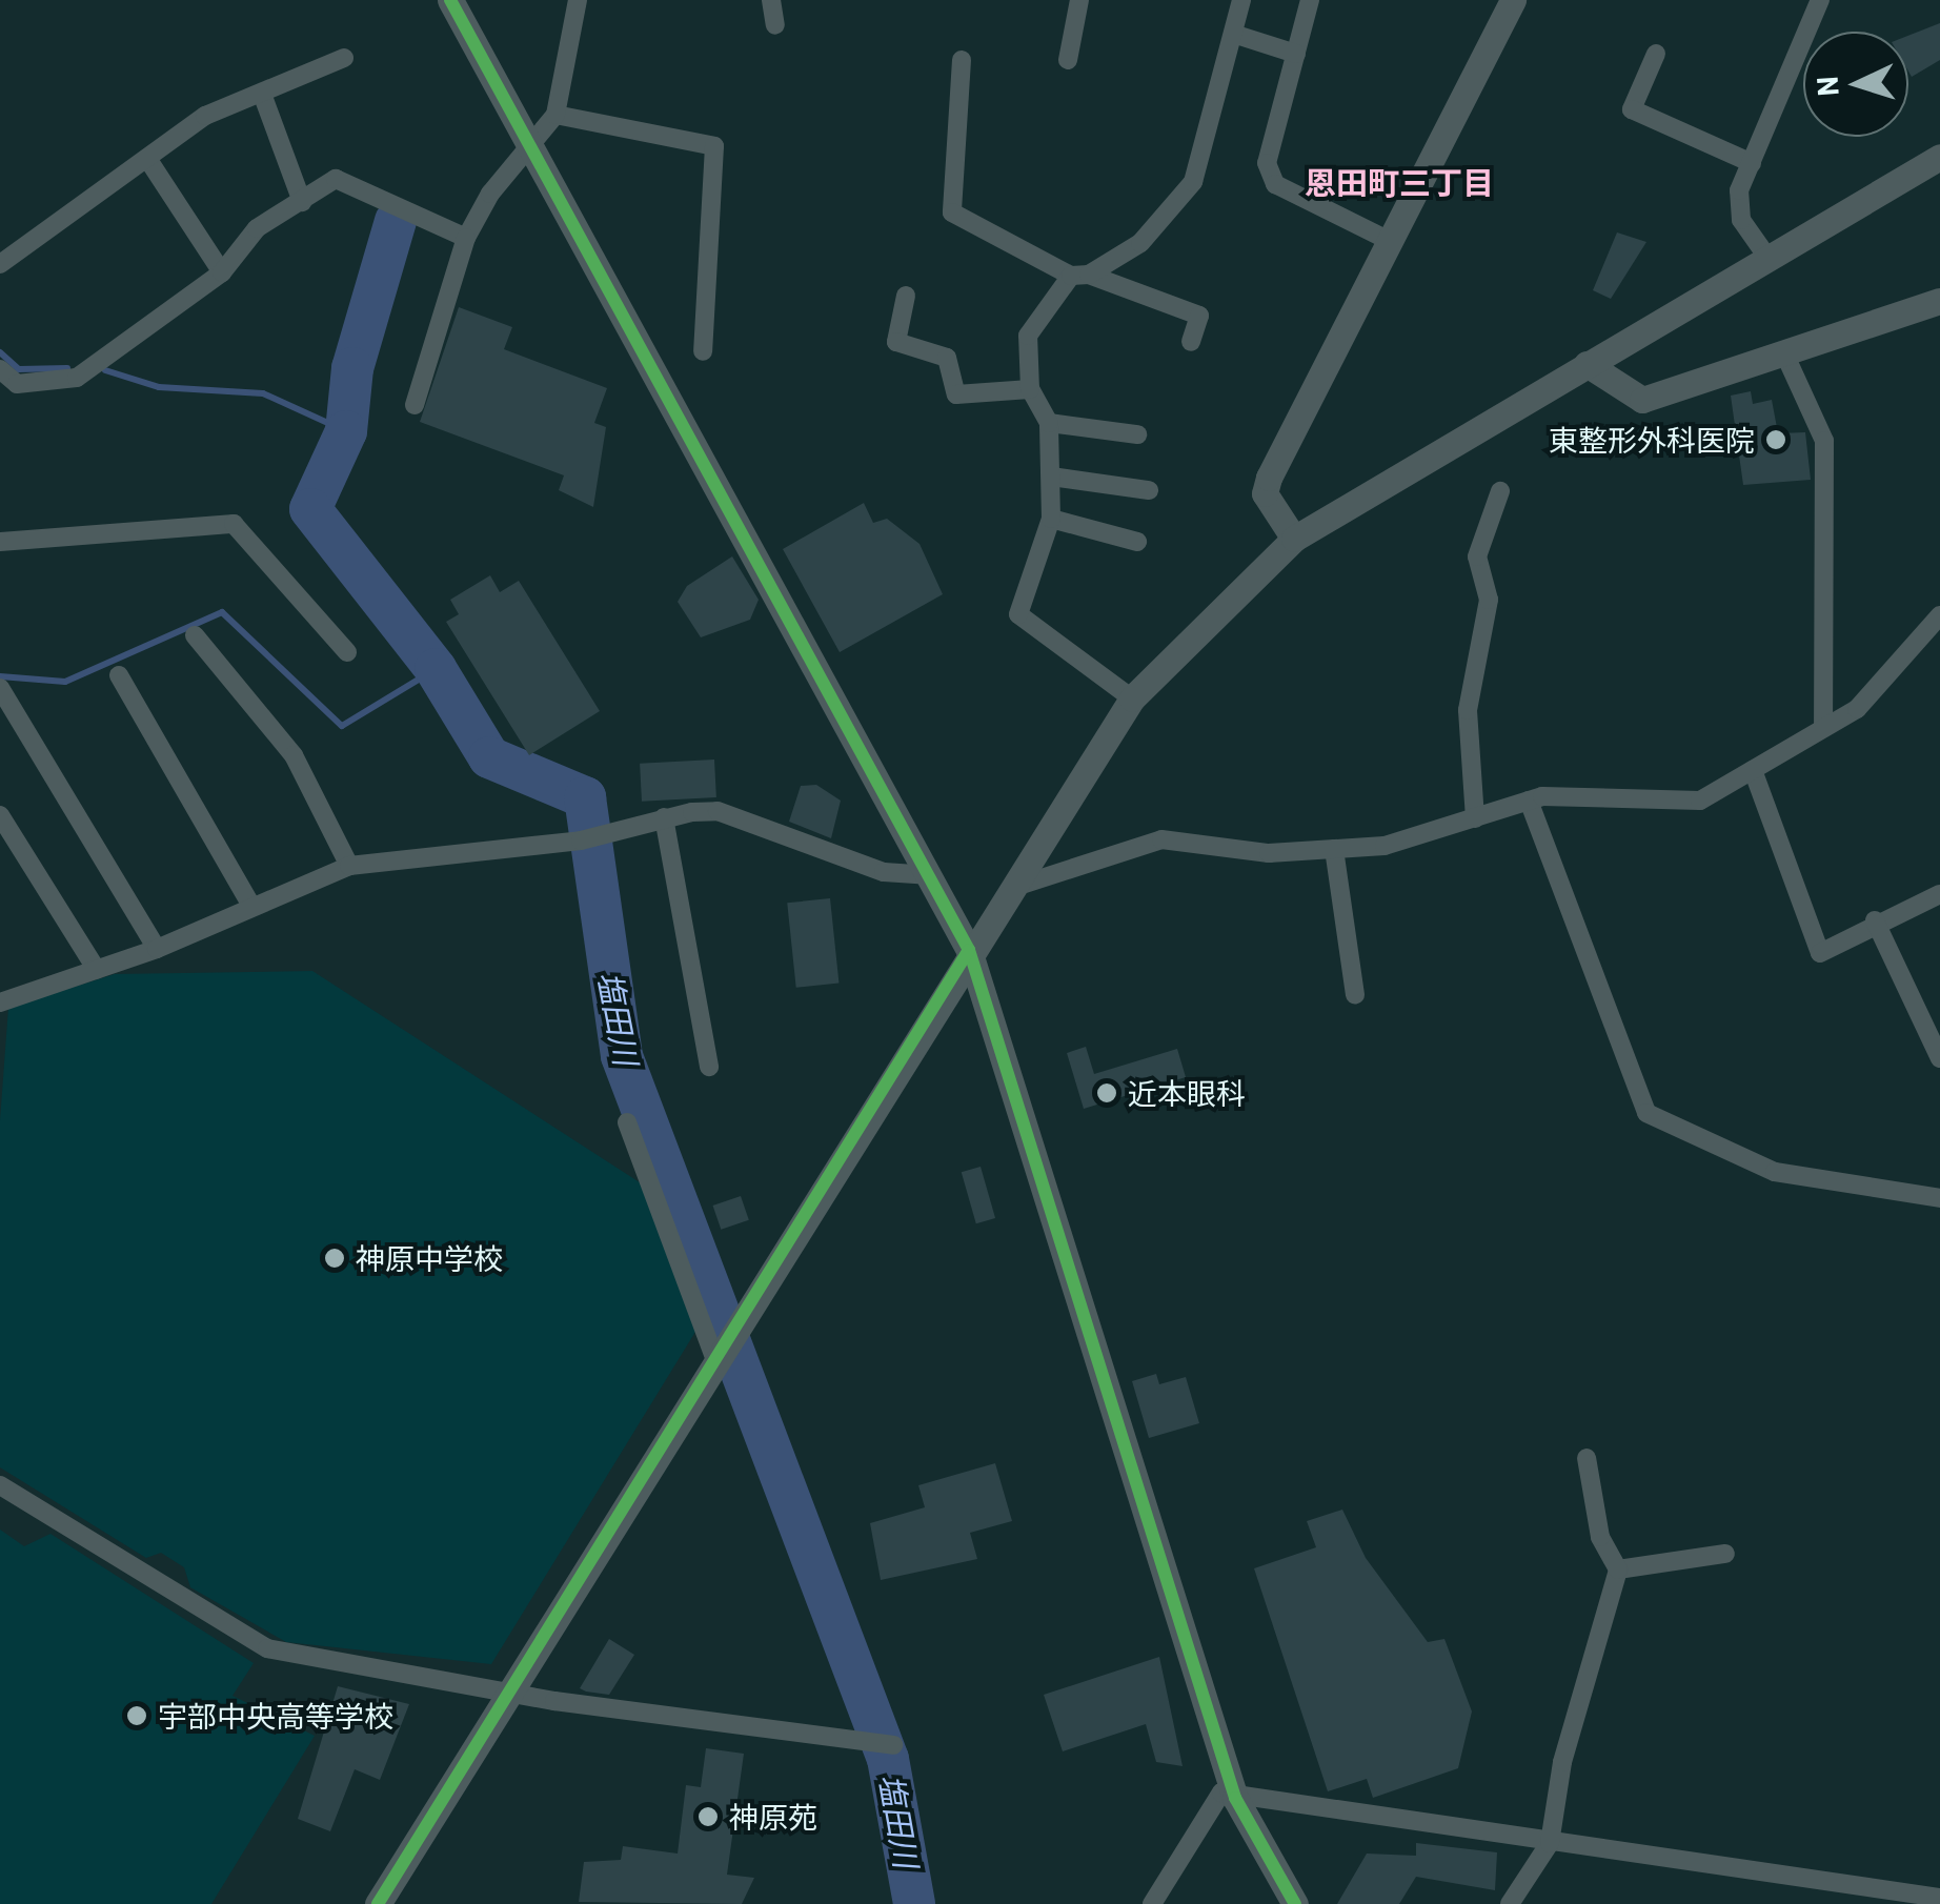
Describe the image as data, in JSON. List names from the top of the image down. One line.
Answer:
{"districts":["恩田町三丁目"],"water":["塩田川"],"places":["東整形外科医院","近本眼科","神原中学校","宇部中央高等学校","神原苑"],"north":"left"}
